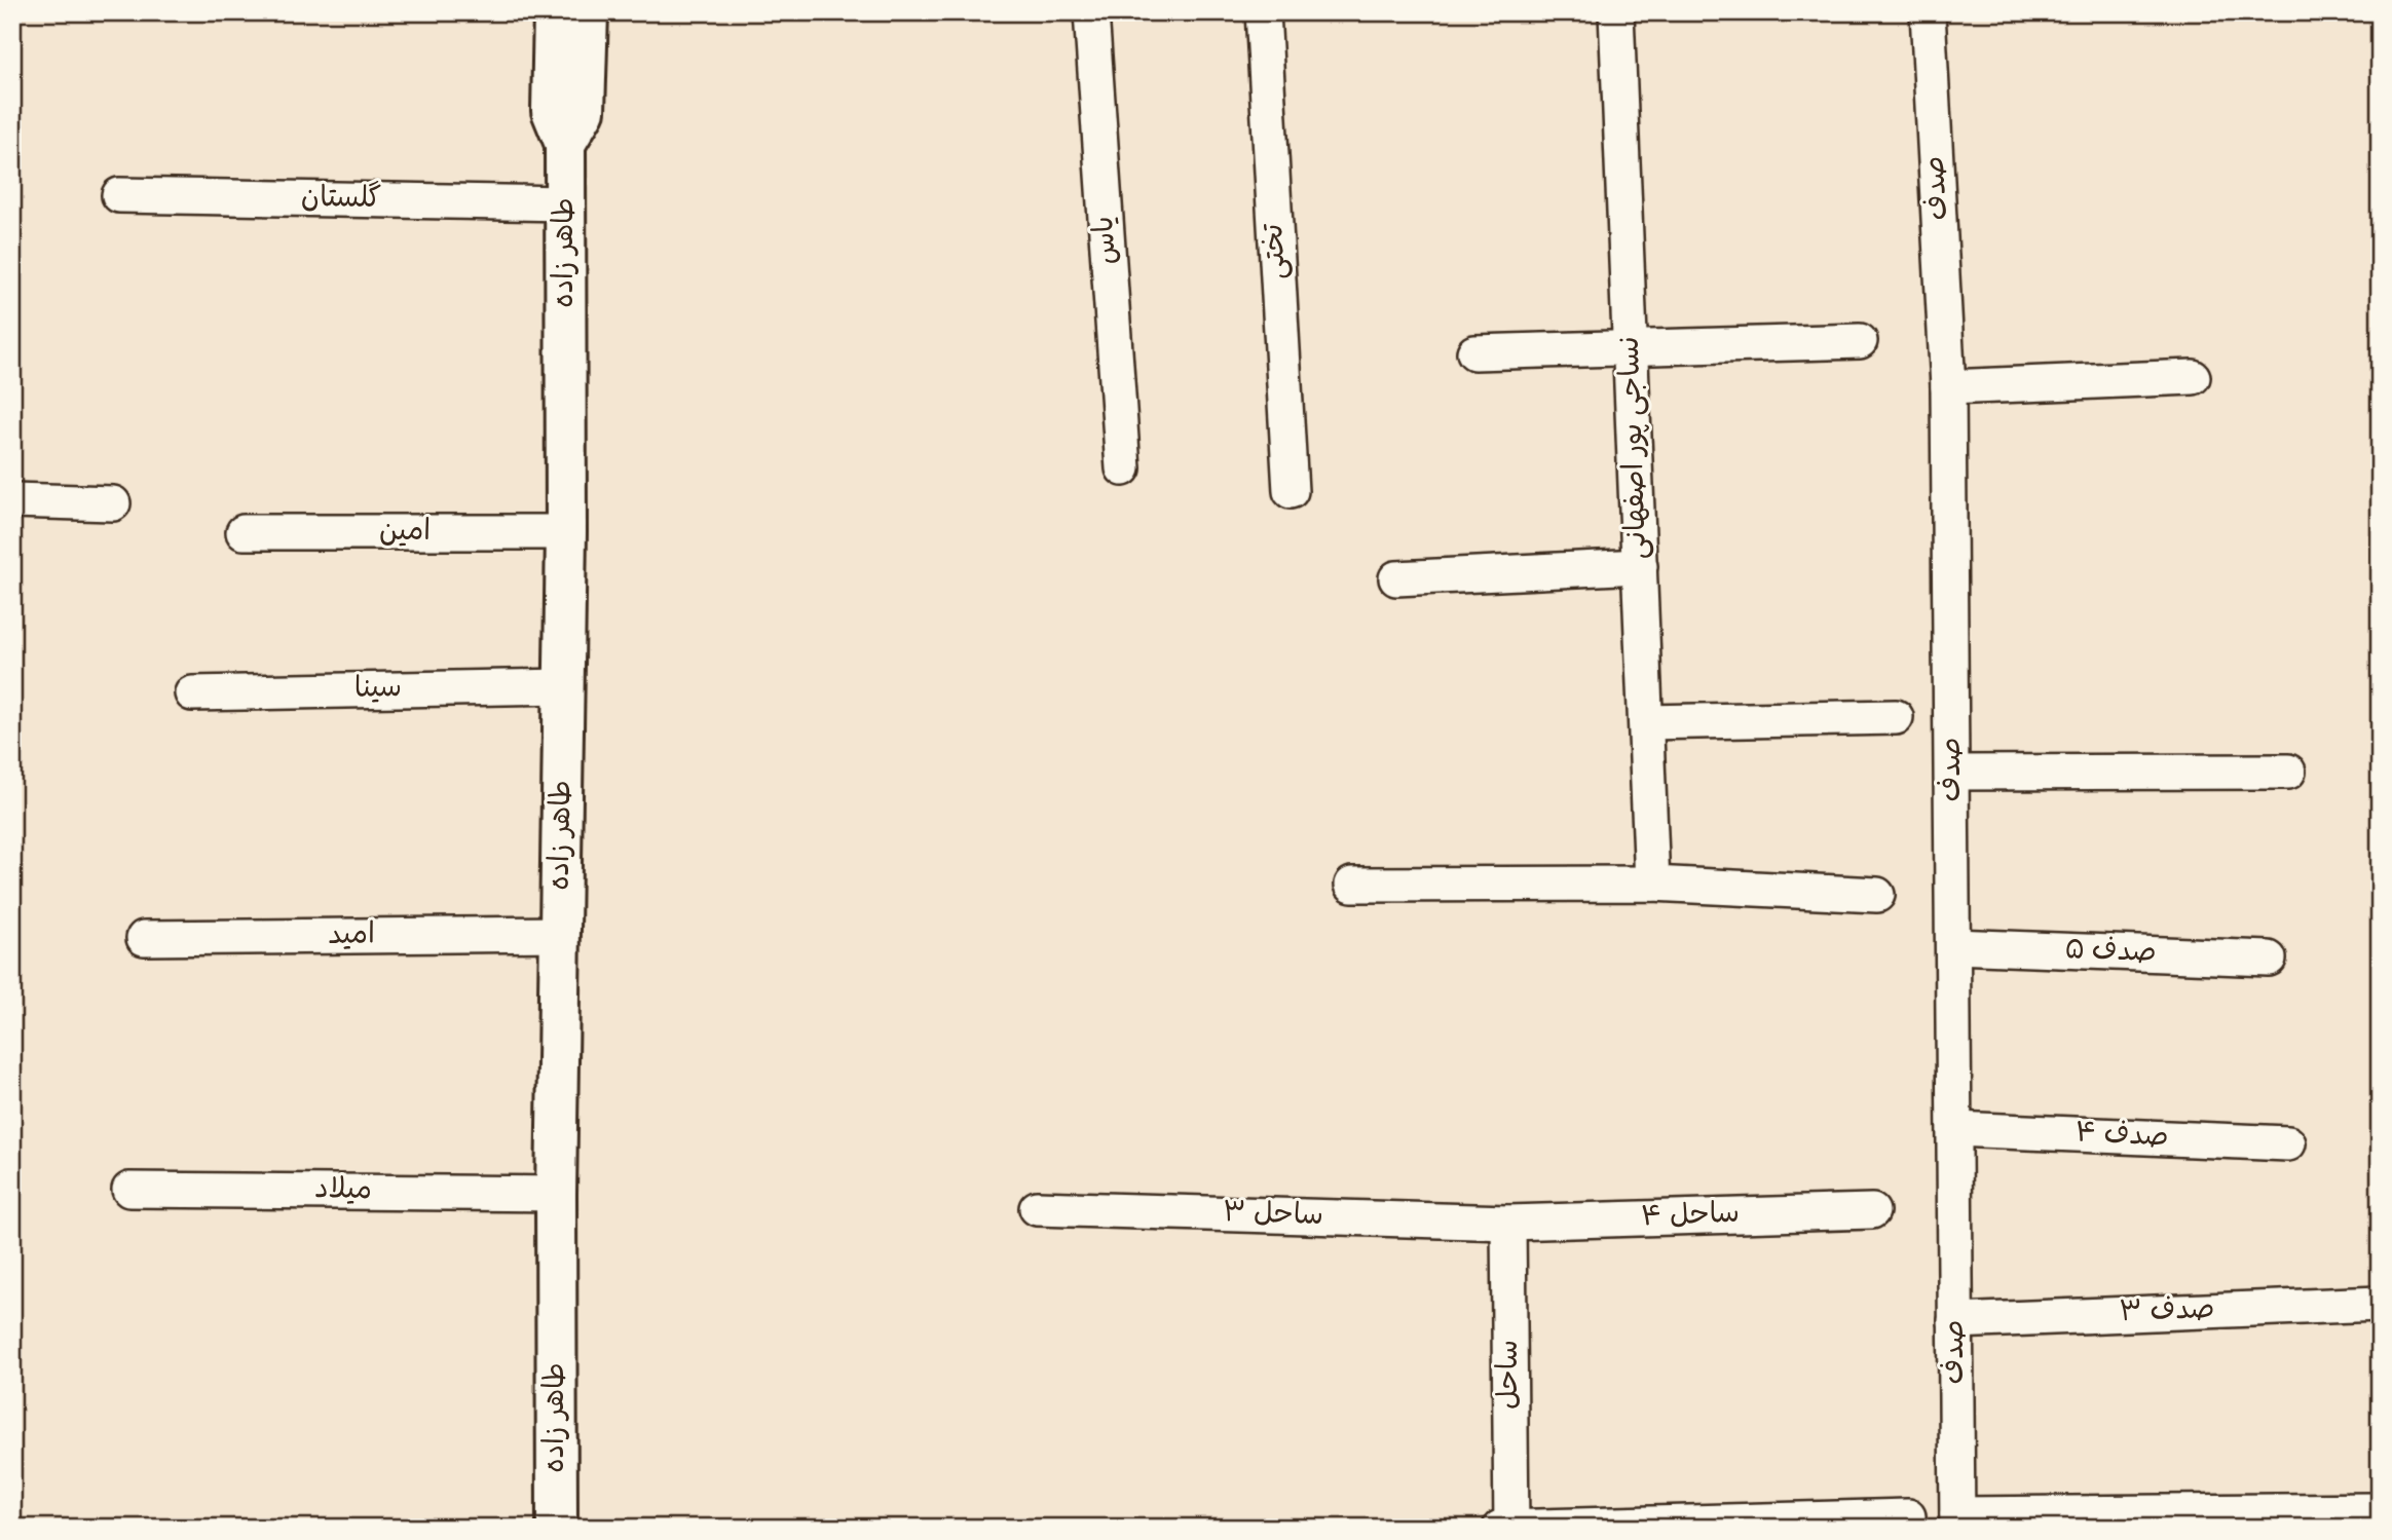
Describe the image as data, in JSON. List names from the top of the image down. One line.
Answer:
{"streets":{"main road":["طاهر زاده"],"street":["صدف","گلستان","یاس","تختی","نساجی پور اصفهانی","امین","سینا","امید","صدف ۵","صدف ۴","میلاد","ساحل ۳","ساحل ۴","صدف ۳","ساحل"]},"crossings":[["صدف","صدف ۵"],["صدف","صدف ۴"],["صدف","صدف ۳"],["گلستان","طاهر زاده"],["طاهر زاده","امین"],["طاهر زاده","سینا"],["طاهر زاده","امید"],["طاهر زاده","میلاد"],["ساحل ۳","ساحل ۴"],["ساحل ۳","ساحل"],["ساحل ۴","ساحل"]]}
